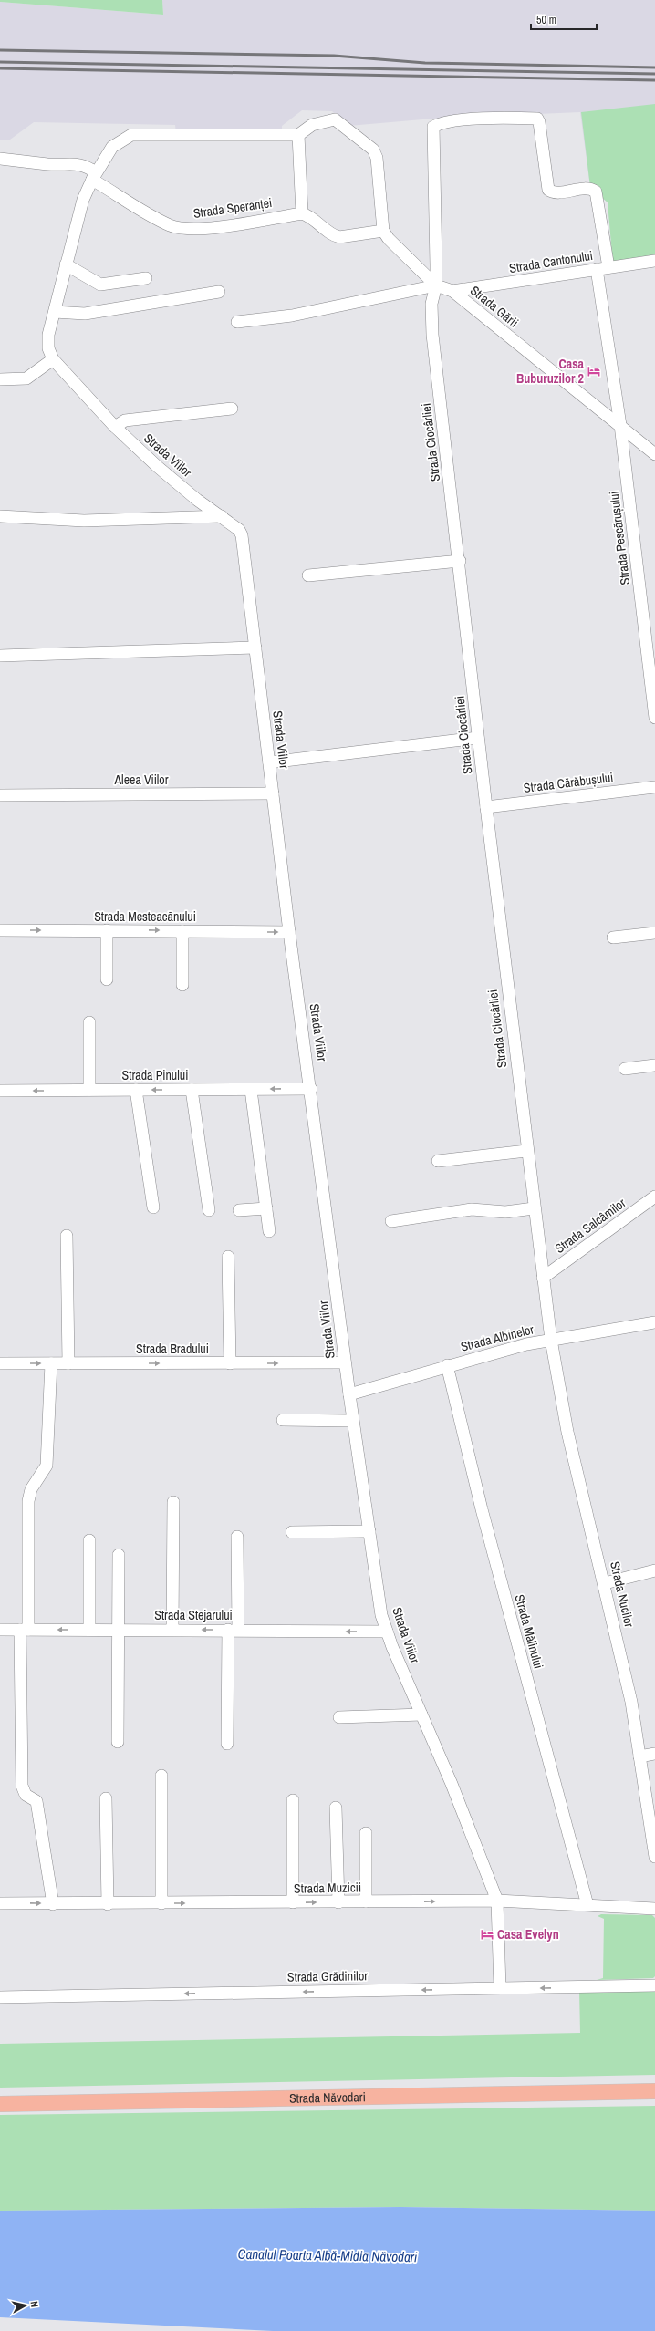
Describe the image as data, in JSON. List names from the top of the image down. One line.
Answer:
{"streets":{"main road":["Strada Năvodari"],"street":["Strada Speranței","Strada Cantonului","Strada Gării","Strada Ciocârliei","Strada Viilor","Strada Pescărușului","Aleea Viilor","Strada Cărăbușului","Strada Mesteacănului","Strada Pinului","Strada Salcâmilor","Strada Albinelor","Strada Bradului","Strada Nucilor","Strada Stejarului","Strada Mălinului","Strada Muzicii","Strada Grădinilor"]},"crossings":[["Strada Speranței","Strada Viilor"],["Strada Cantonului","Strada Gării"],["Strada Cantonului","Strada Pescărușului"],["Strada Gării","Strada Ciocârliei"],["Strada Gării","Strada Pescărușului"],["Strada Ciocârliei","Strada Pescărușului"],["Strada Ciocârliei","Strada Cărăbușului"],["Strada Ciocârliei","Strada Salcâmilor"],["Strada Ciocârliei","Strada Albinelor"],["Strada Ciocârliei","Strada Nucilor"],["Strada Viilor","Aleea Viilor"],["Strada Viilor","Strada Mesteacănului"],["Strada Viilor","Strada Pinului"],["Strada Viilor","Strada Albinelor"],["Strada Viilor","Strada Bradului"],["Strada Viilor","Strada Stejarului"],["Strada Viilor","Strada Muzicii"],["Strada Viilor","Strada Grădinilor"],["Strada Albinelor","Strada Nucilor"],["Strada Albinelor","Strada Mălinului"],["Strada Mălinului","Strada Muzicii"]],"one_way":["Strada Mesteacănului","Strada Pinului","Strada Bradului","Strada Muzicii","Strada Grădinilor"],"water":["Canalul Poarta Albă-Midia Năvodari"],"places":{"hotel":["Casa Buburuzilor 2","Casa Evelyn"]},"scale_bar":"50 m","north":"right"}
